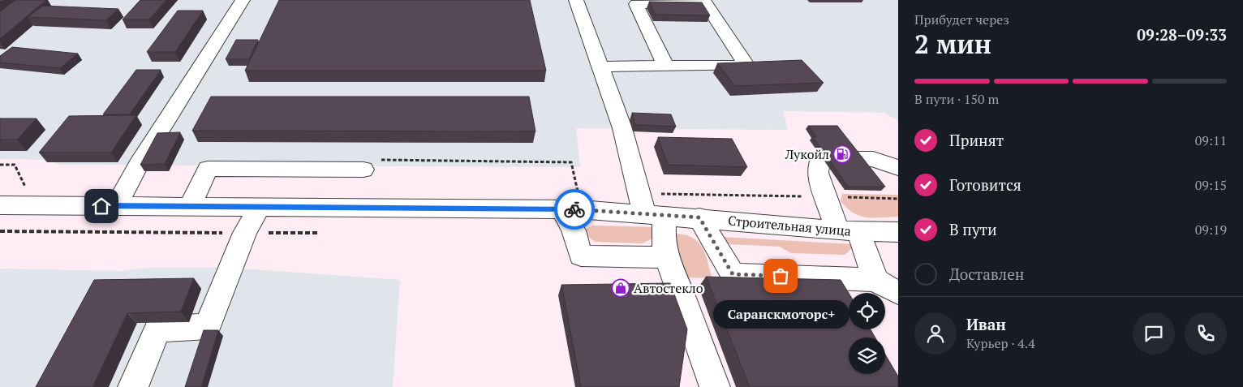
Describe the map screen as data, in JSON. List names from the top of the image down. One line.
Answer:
{"streets":{"street":["Строительная улица"]},"places":{"fuel station":["Лукойл"],"other":["Саранскмоторс+"],"shop":["Автостекло"]},"page":{"heading":["2 мин","Прибудет через","09:28–09:33"],"panel":["Иван","Курьер · 4.4"],"bar":"В пути · 150 m","list":[["Принят","09:11"],["Готовится","09:15"],["В пути","09:19"],"Доставлен"],"bubble":"Саранскмоторс+"}}
